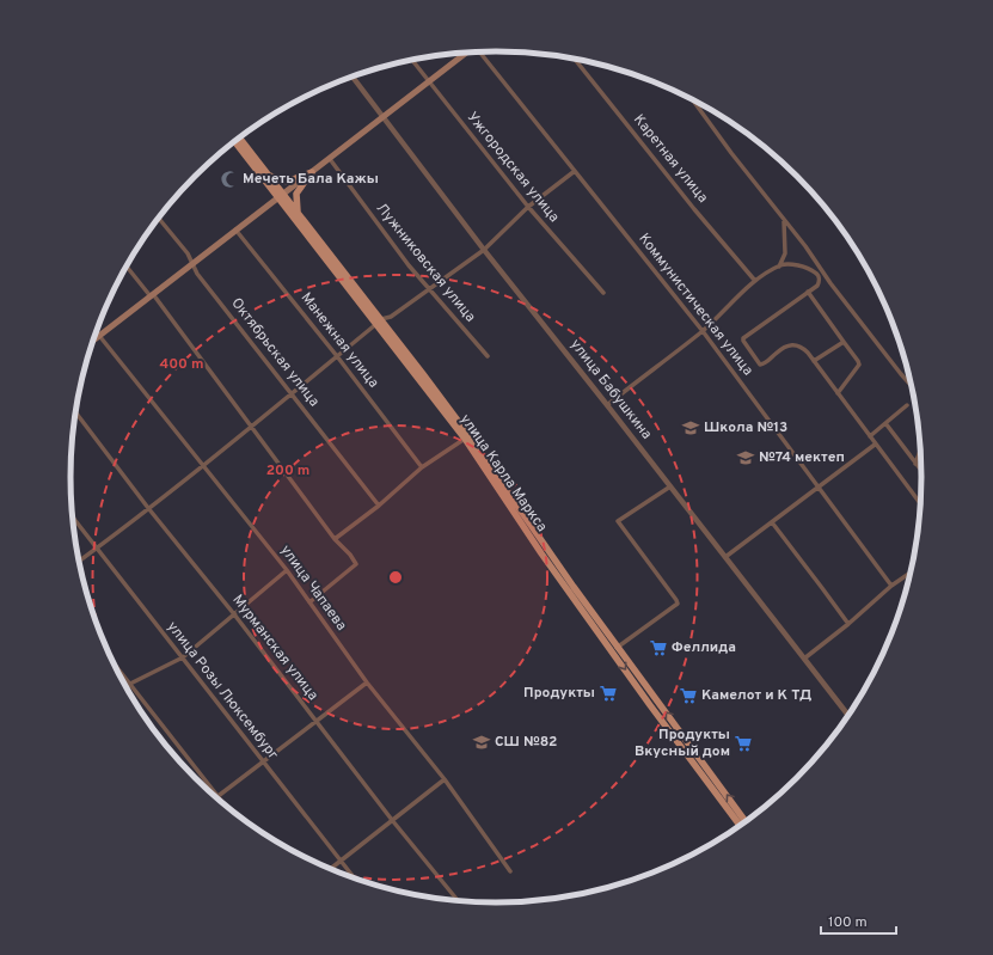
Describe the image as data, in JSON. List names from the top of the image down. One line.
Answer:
{"streets":{"main road":["улица Карла Маркса"],"street":["Каретная улица","Ужгородская улица","Лужниковская улица","Коммунистическая улица","Манежная улица","Октябрьская улица","улица Бабушкина","улица Чапаева","Мурманская улица","улица Розы Люксембург"]},"places":{"mosque":["Мечеть Бала Кажы"],"school or university":["Школа №13","№74 мектеп","СШ №82"],"supermarket":["Феллида","Продукты","Камелот и К ТД","Продукты Вкусный дом"]},"scale_bar":"100 m","rings":["400 m","200 m"]}
